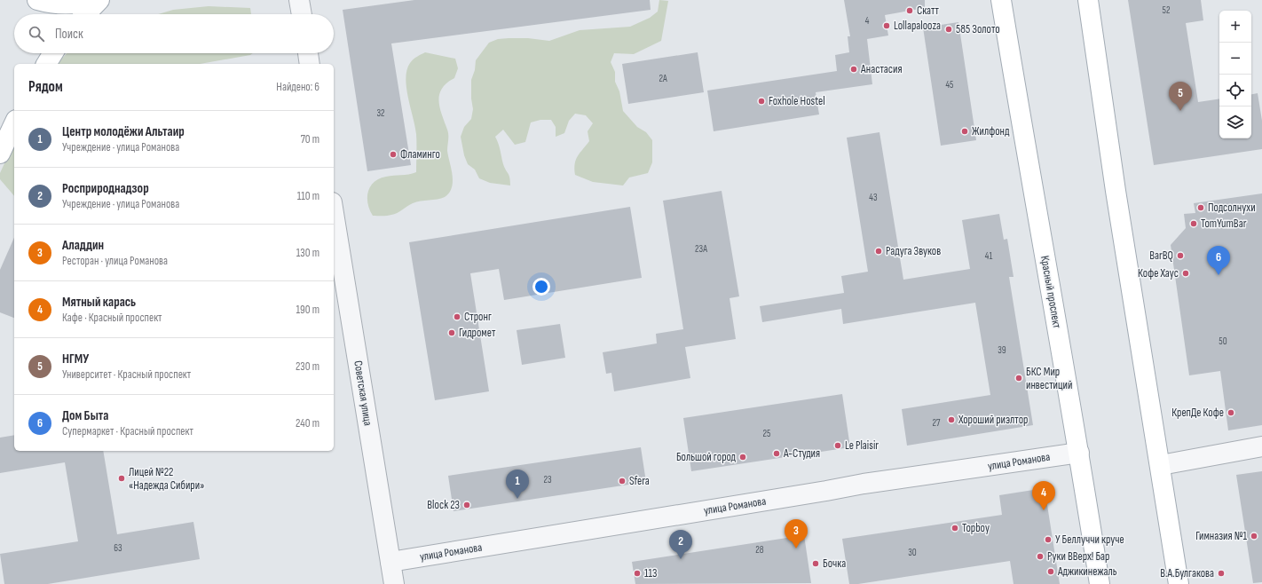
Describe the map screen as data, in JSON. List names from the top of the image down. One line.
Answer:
{"streets":{"main road":["Красный проспект"],"street":["Советская улица","улица Романова"]},"crossings":[["Красный проспект","улица Романова"],["Советская улица","улица Романова"]],"places":["Скатт","Lollapalooza","585 Золото","Анастасия","Foxhole Hostel","Жилфонд","Фламинго","Подсолнухи","TomYumBar","Радуга Звуков","BarBQ","Кофе Хаус","Стронг","Гидромет","БКС Мир инвестиций","КрепДе Кофе","Хороший риэлтор","Le Plaisir","А-Студия","Большой город","Лицей №22 «Надежда Сибири»","Sfera","Block 23","Topboy","Гимназия №1","У Беллуччи круче","Руки ВВерх! Бар","Бочка","Аджикинежаль","113","В.А.Булгакова"],"house_numbers":["52","4","2А","45","32","43","23А","41","50","39","27","25","23","63","28","30"],"page":{"map_buttons":["+","−"],"search":"Поиск","heading":["Рядом","Найдено: 6"],"pins":["5","6","1","4","3","2"],"list":[{"mark":"1","name":"Центр молодёжи Альтаир","note":"Учреждение · улица Романова","value":"70 m"},{"mark":"2","name":"Росприроднадзор","note":"Учреждение · улица Романова","value":"110 m"},{"mark":"3","name":"Аладдин","note":"Ресторан · улица Романова","value":"130 m"},{"mark":"4","name":"Мятный карась","note":"Кафе · Красный проспект","value":"190 m"},{"mark":"5","name":"НГМУ","note":"Университет · Красный проспект","value":"230 m"},{"mark":"6","name":"Дом Быта","note":"Супермаркет · Красный проспект","value":"240 m"}]}}
